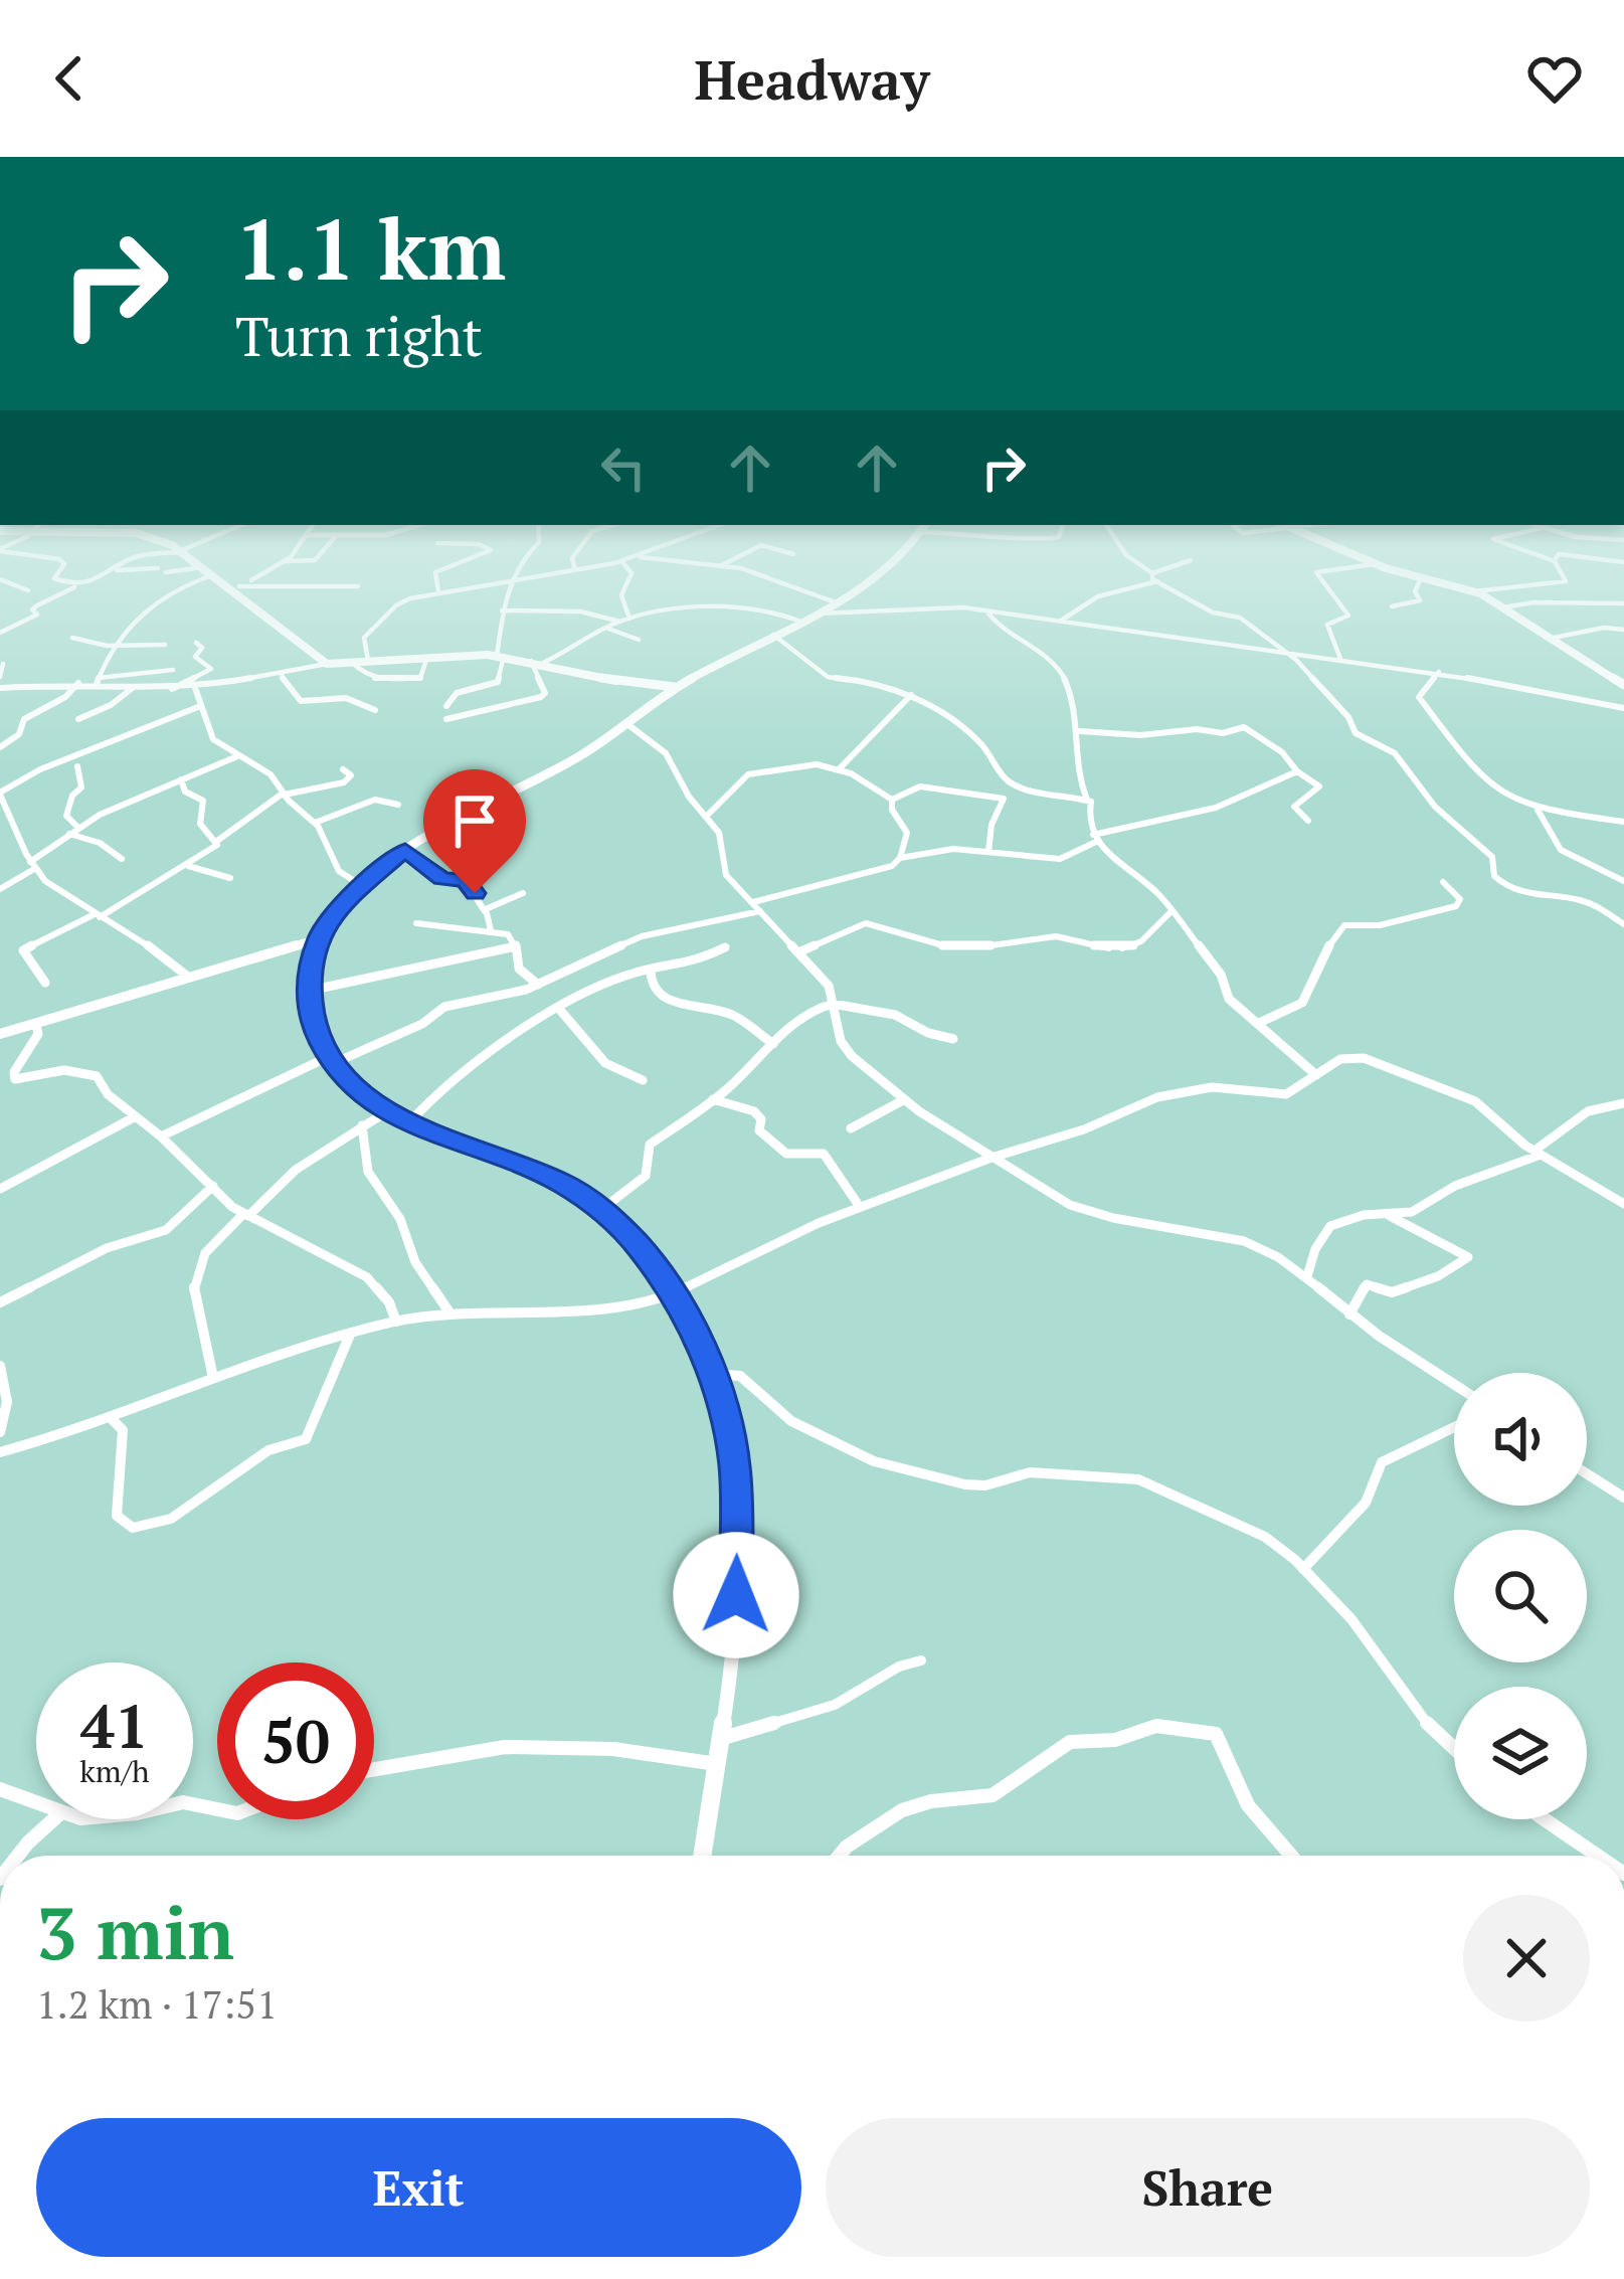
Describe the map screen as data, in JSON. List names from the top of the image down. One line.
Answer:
{"page":{"header":"Headway","turn":["1.1 km","Turn right"],"speed":"41 km/h","limit":"50","heading":["3 min","1.2 km · 17:51"],"buttons":["Exit","Share"]}}
